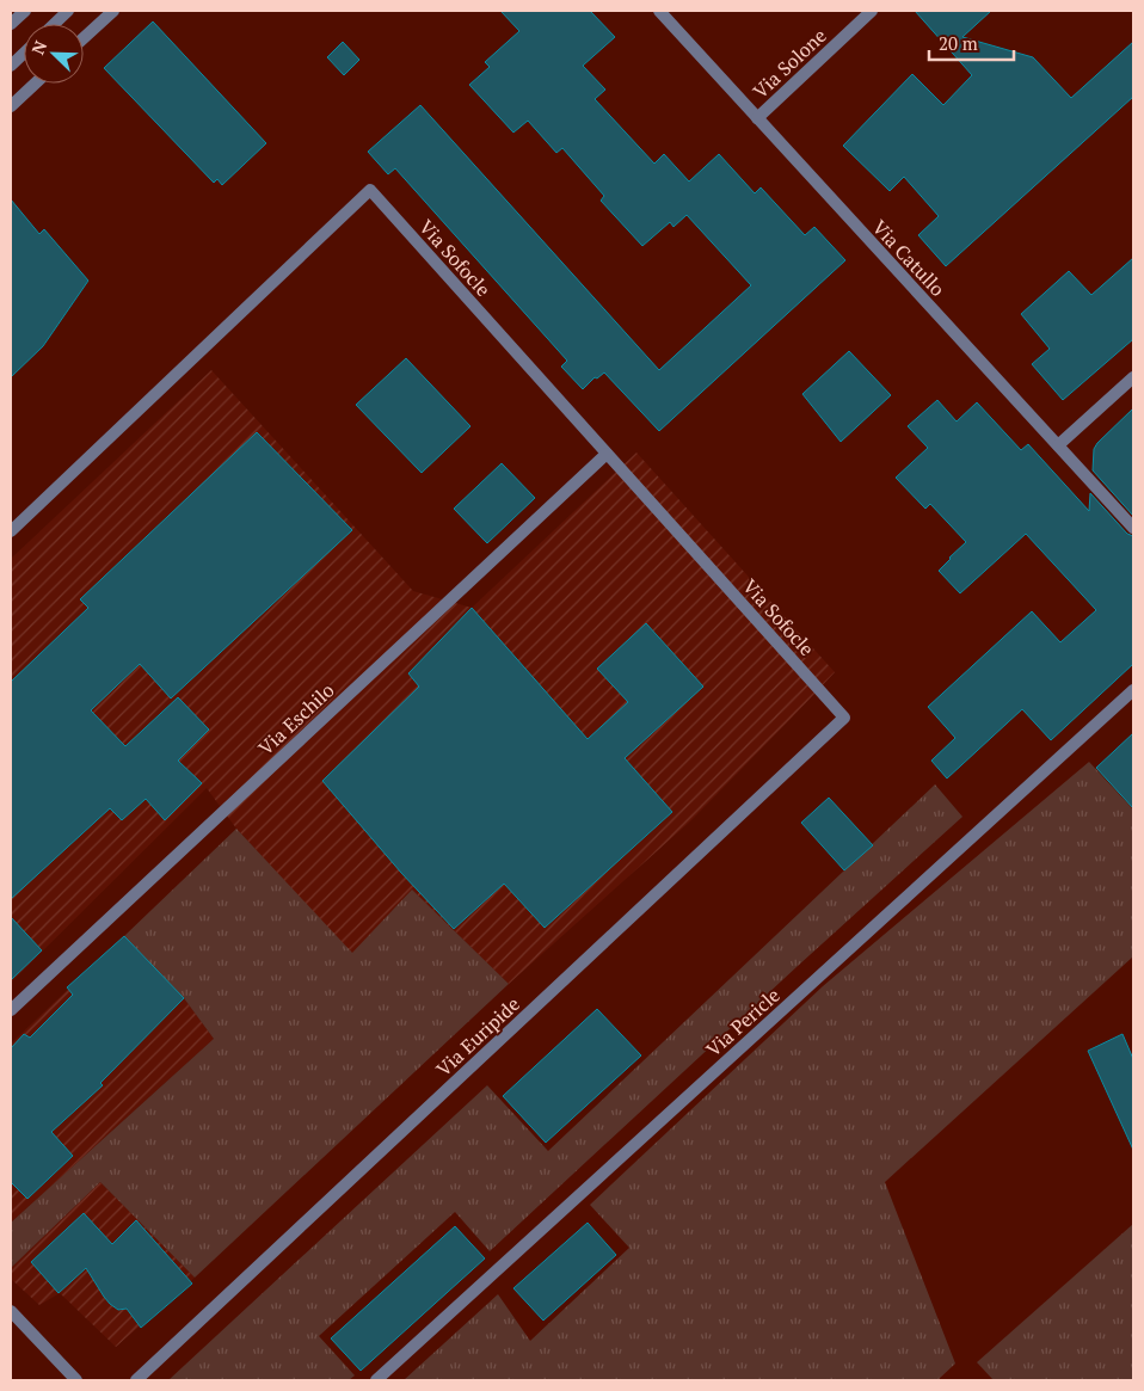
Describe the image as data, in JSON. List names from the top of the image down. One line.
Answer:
{"streets":{"street":["Via Solone","Via Sofocle","Via Catullo","Via Eschilo","Via Pericle","Via Euripide"]},"crossings":[["Via Solone","Via Catullo"],["Via Sofocle","Via Eschilo"],["Via Sofocle","Via Euripide"]],"scale_bar":"20 m","north":"top left"}
